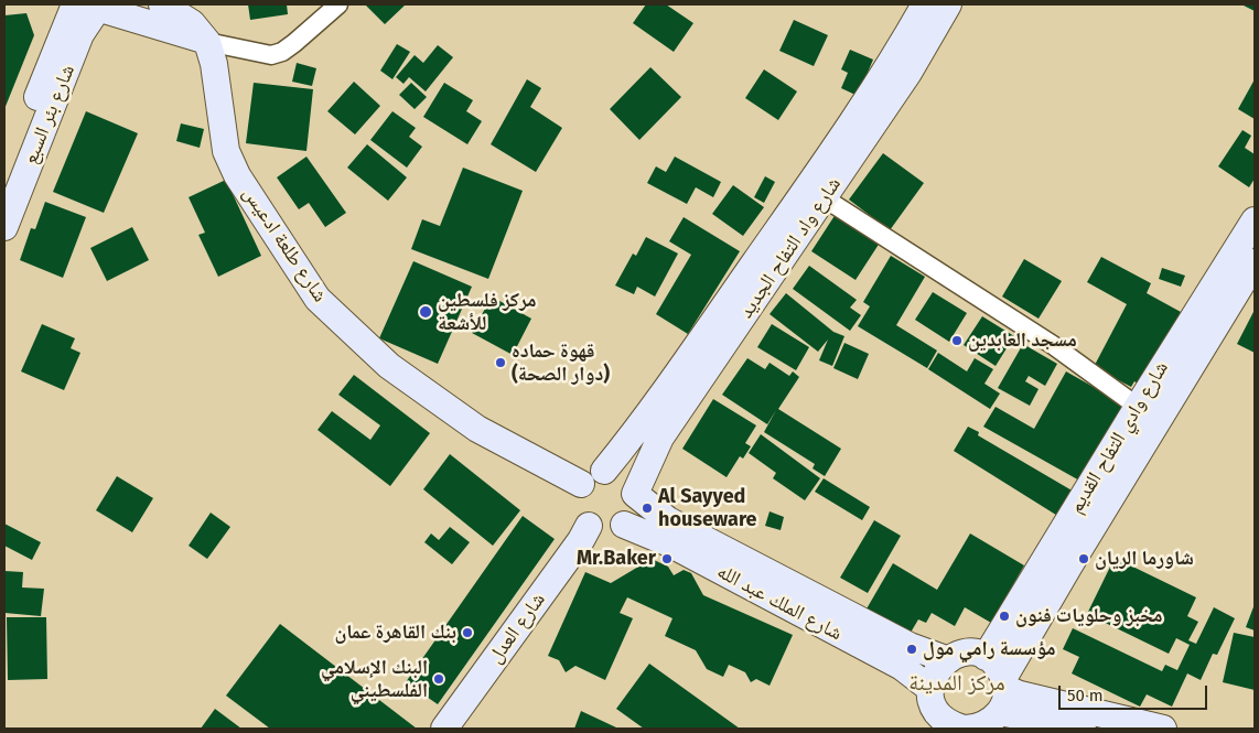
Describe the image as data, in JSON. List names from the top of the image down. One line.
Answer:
{"streets":{"street":["شارع بئر السبع","شارع طلعة ادعيس","شارع واد التفاح الجديد","شارع وادي التفاح القديم","شارع الملك عبد الله","شارع العدل"]},"crossings":[["شارع طلعة ادعيس","شارع واد التفاح الجديد"],["شارع طلعة ادعيس","شارع الملك عبد الله"],["شارع طلعة ادعيس","شارع العدل"],["شارع واد التفاح الجديد","شارع الملك عبد الله"],["شارع واد التفاح الجديد","شارع العدل"],["شارع وادي التفاح القديم","شارع الملك عبد الله"],["شارع الملك عبد الله","شارع العدل"]],"districts":["مركز المدينة"],"places":["مركز فلسطين للأشعة","مسجد العابدين","قهوة حماده (دوار الصحة)","Al Sayyed houseware","Mr.Baker","شاورما الريان","مخبز وحلويات فنون","بنك القاهرة عمان","مؤسسة رامي مول","البنك الإسلامي الفلسطيني"],"scale_bar":"50 m"}
